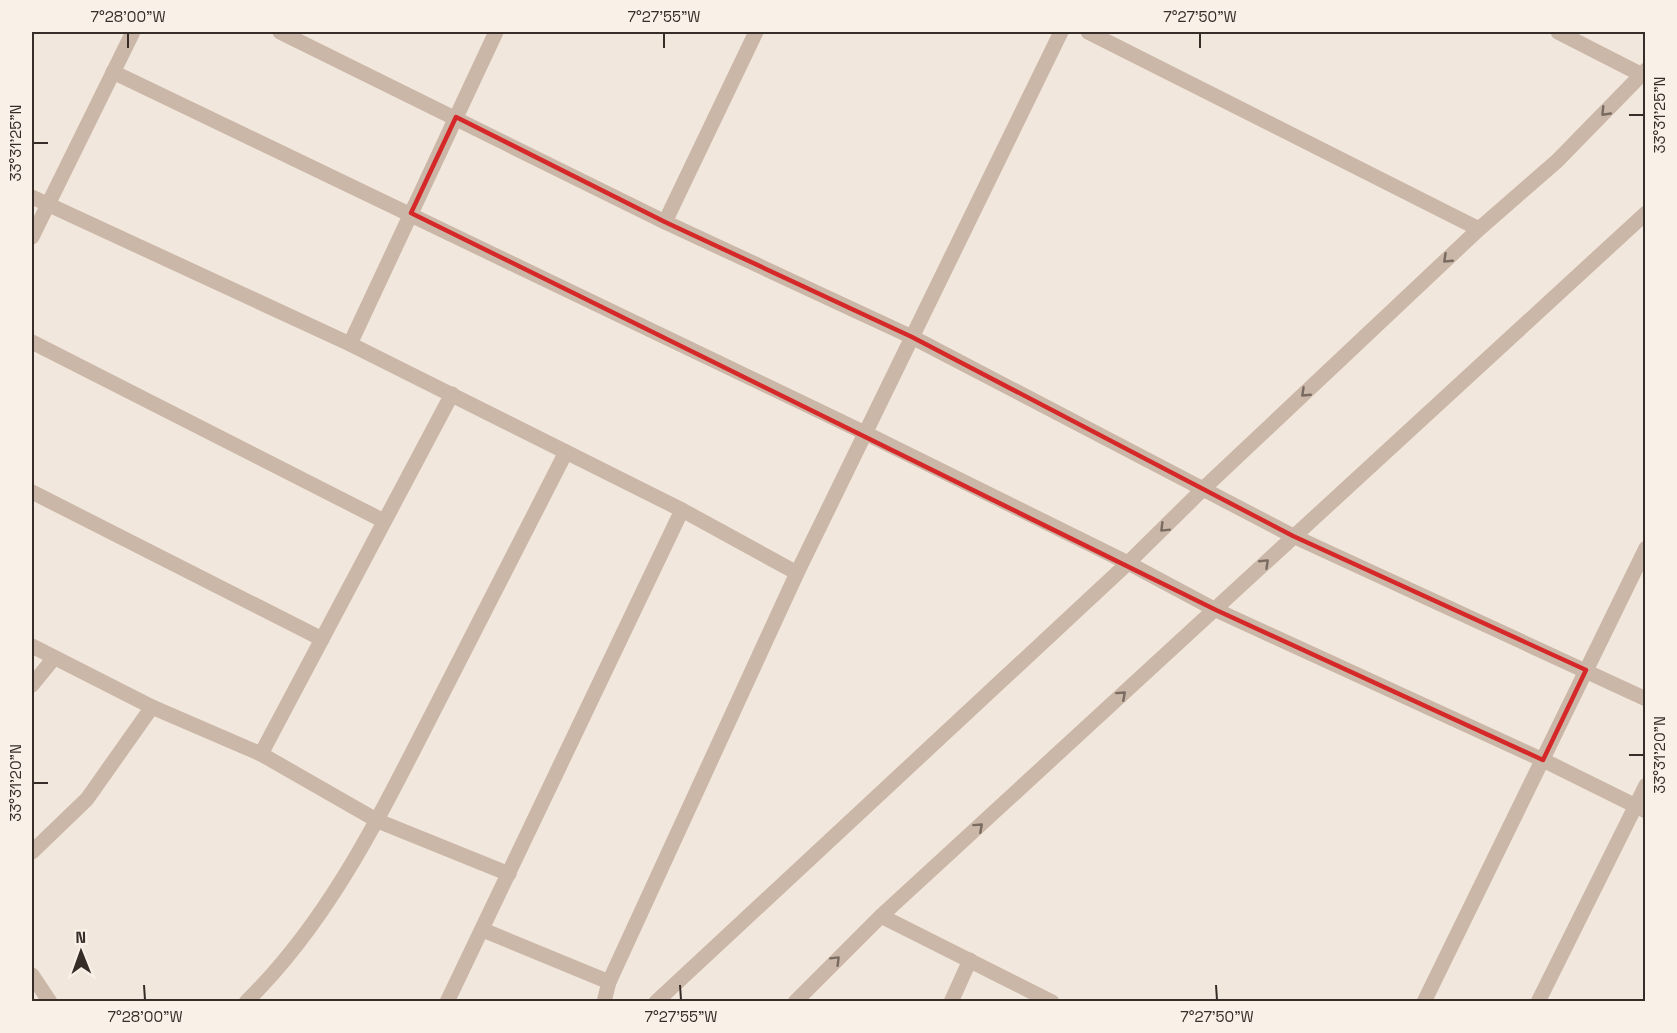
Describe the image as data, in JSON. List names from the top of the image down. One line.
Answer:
{"north":"top","coordinates":["7°28'00\"W","7°27'55\"W","7°27'50\"W","33°31'25\"N","33°31'20\"N"]}
